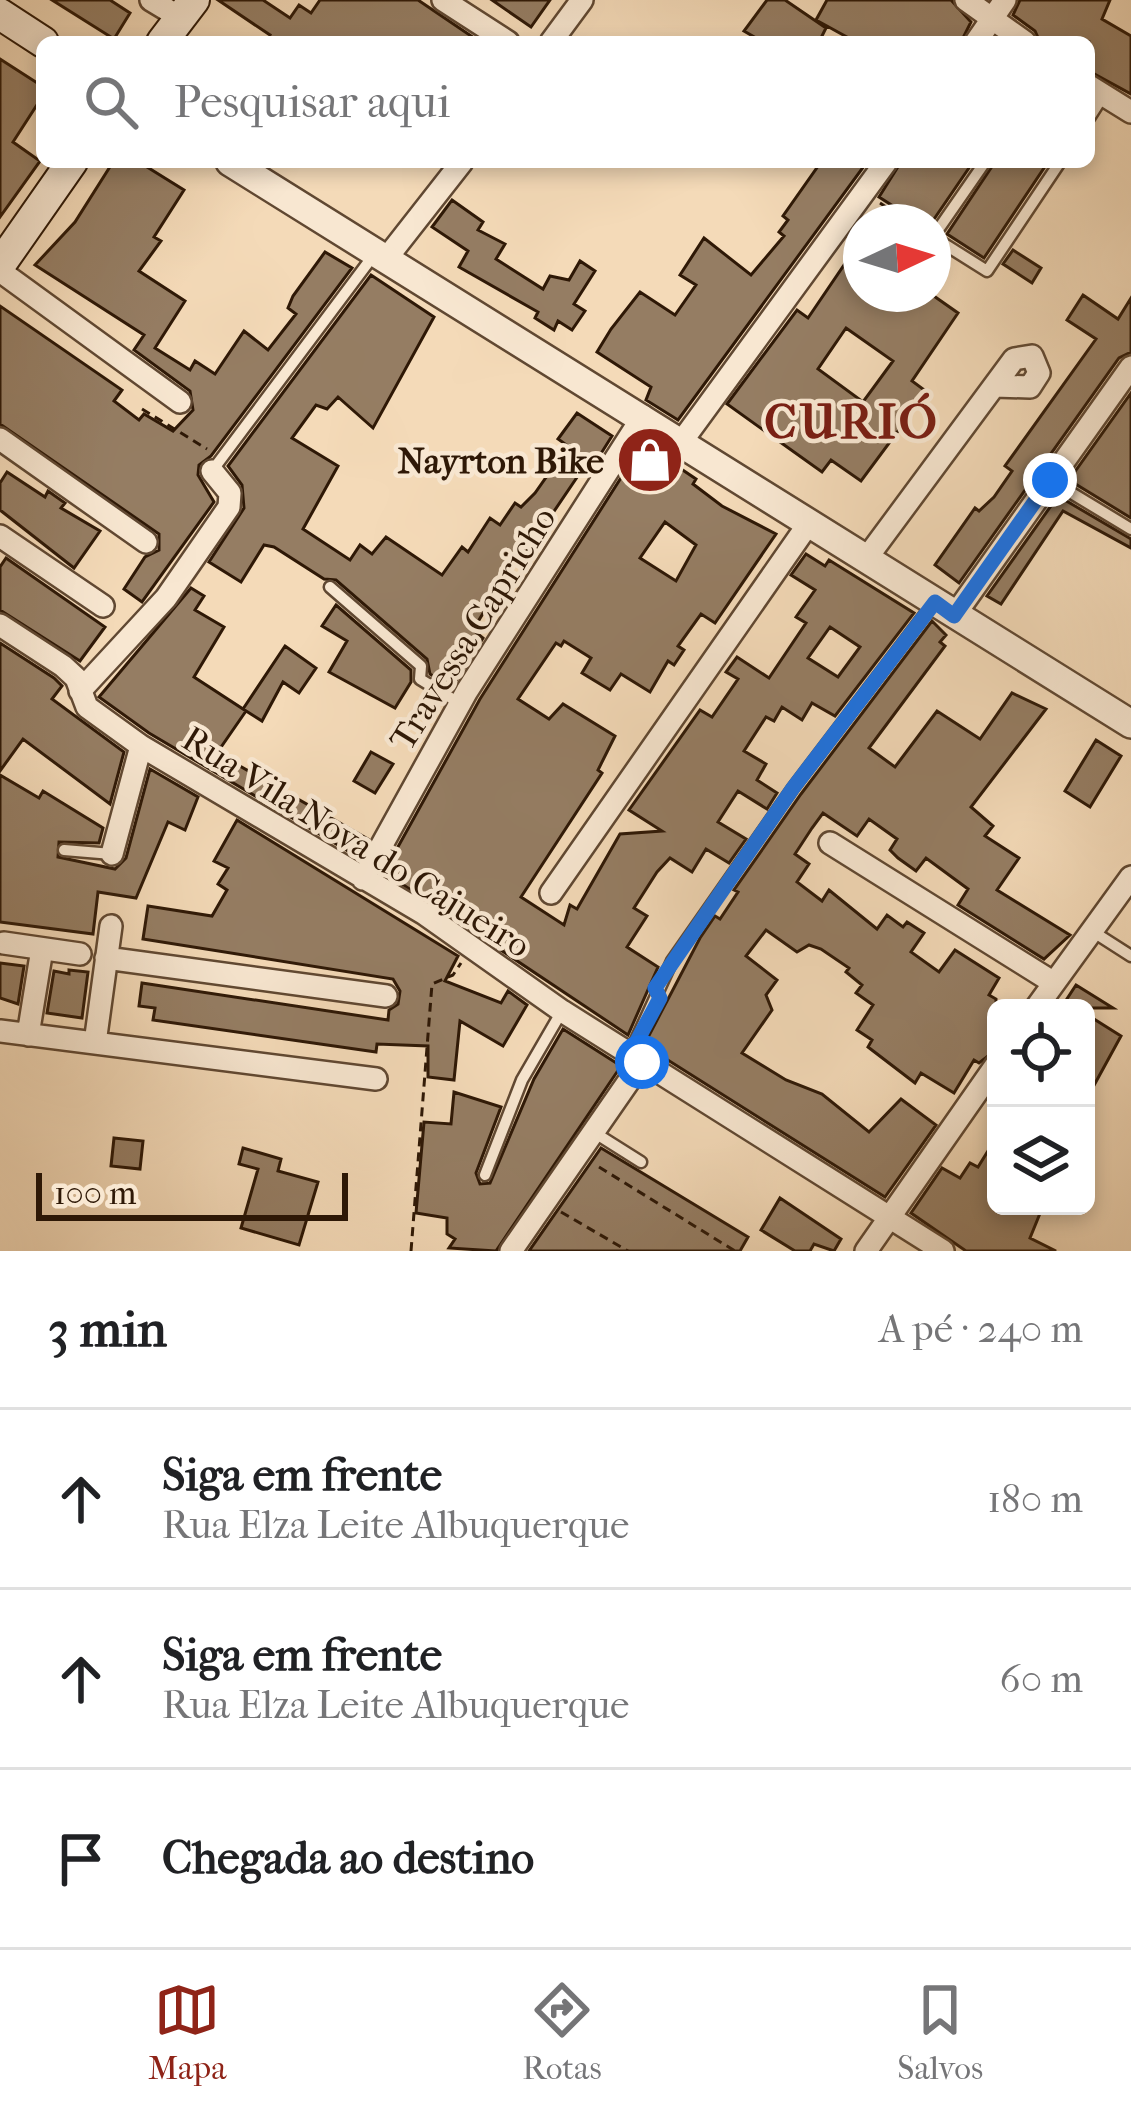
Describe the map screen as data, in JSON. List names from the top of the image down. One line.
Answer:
{"streets":{"street":["Travessa Capricho","Rua Vila Nova do Cajueiro"]},"crossings":[["Travessa Capricho","Rua Vila Nova do Cajueiro"]],"districts":["CURIÓ"],"places":{"shop":["Nayrton Bike"]},"scale_bar":"100 m","north":"right","page":{"search":"Pesquisar aqui","scale":"100 m","heading":["3 min","A pé · 240 m"],"list":[["Siga em frente","Rua Elza Leite Albuquerque","180 m"],["Siga em frente","Rua Elza Leite Albuquerque","60 m"],"Chegada ao destino"],"nav":["Mapa","Rotas","Salvos"]}}
